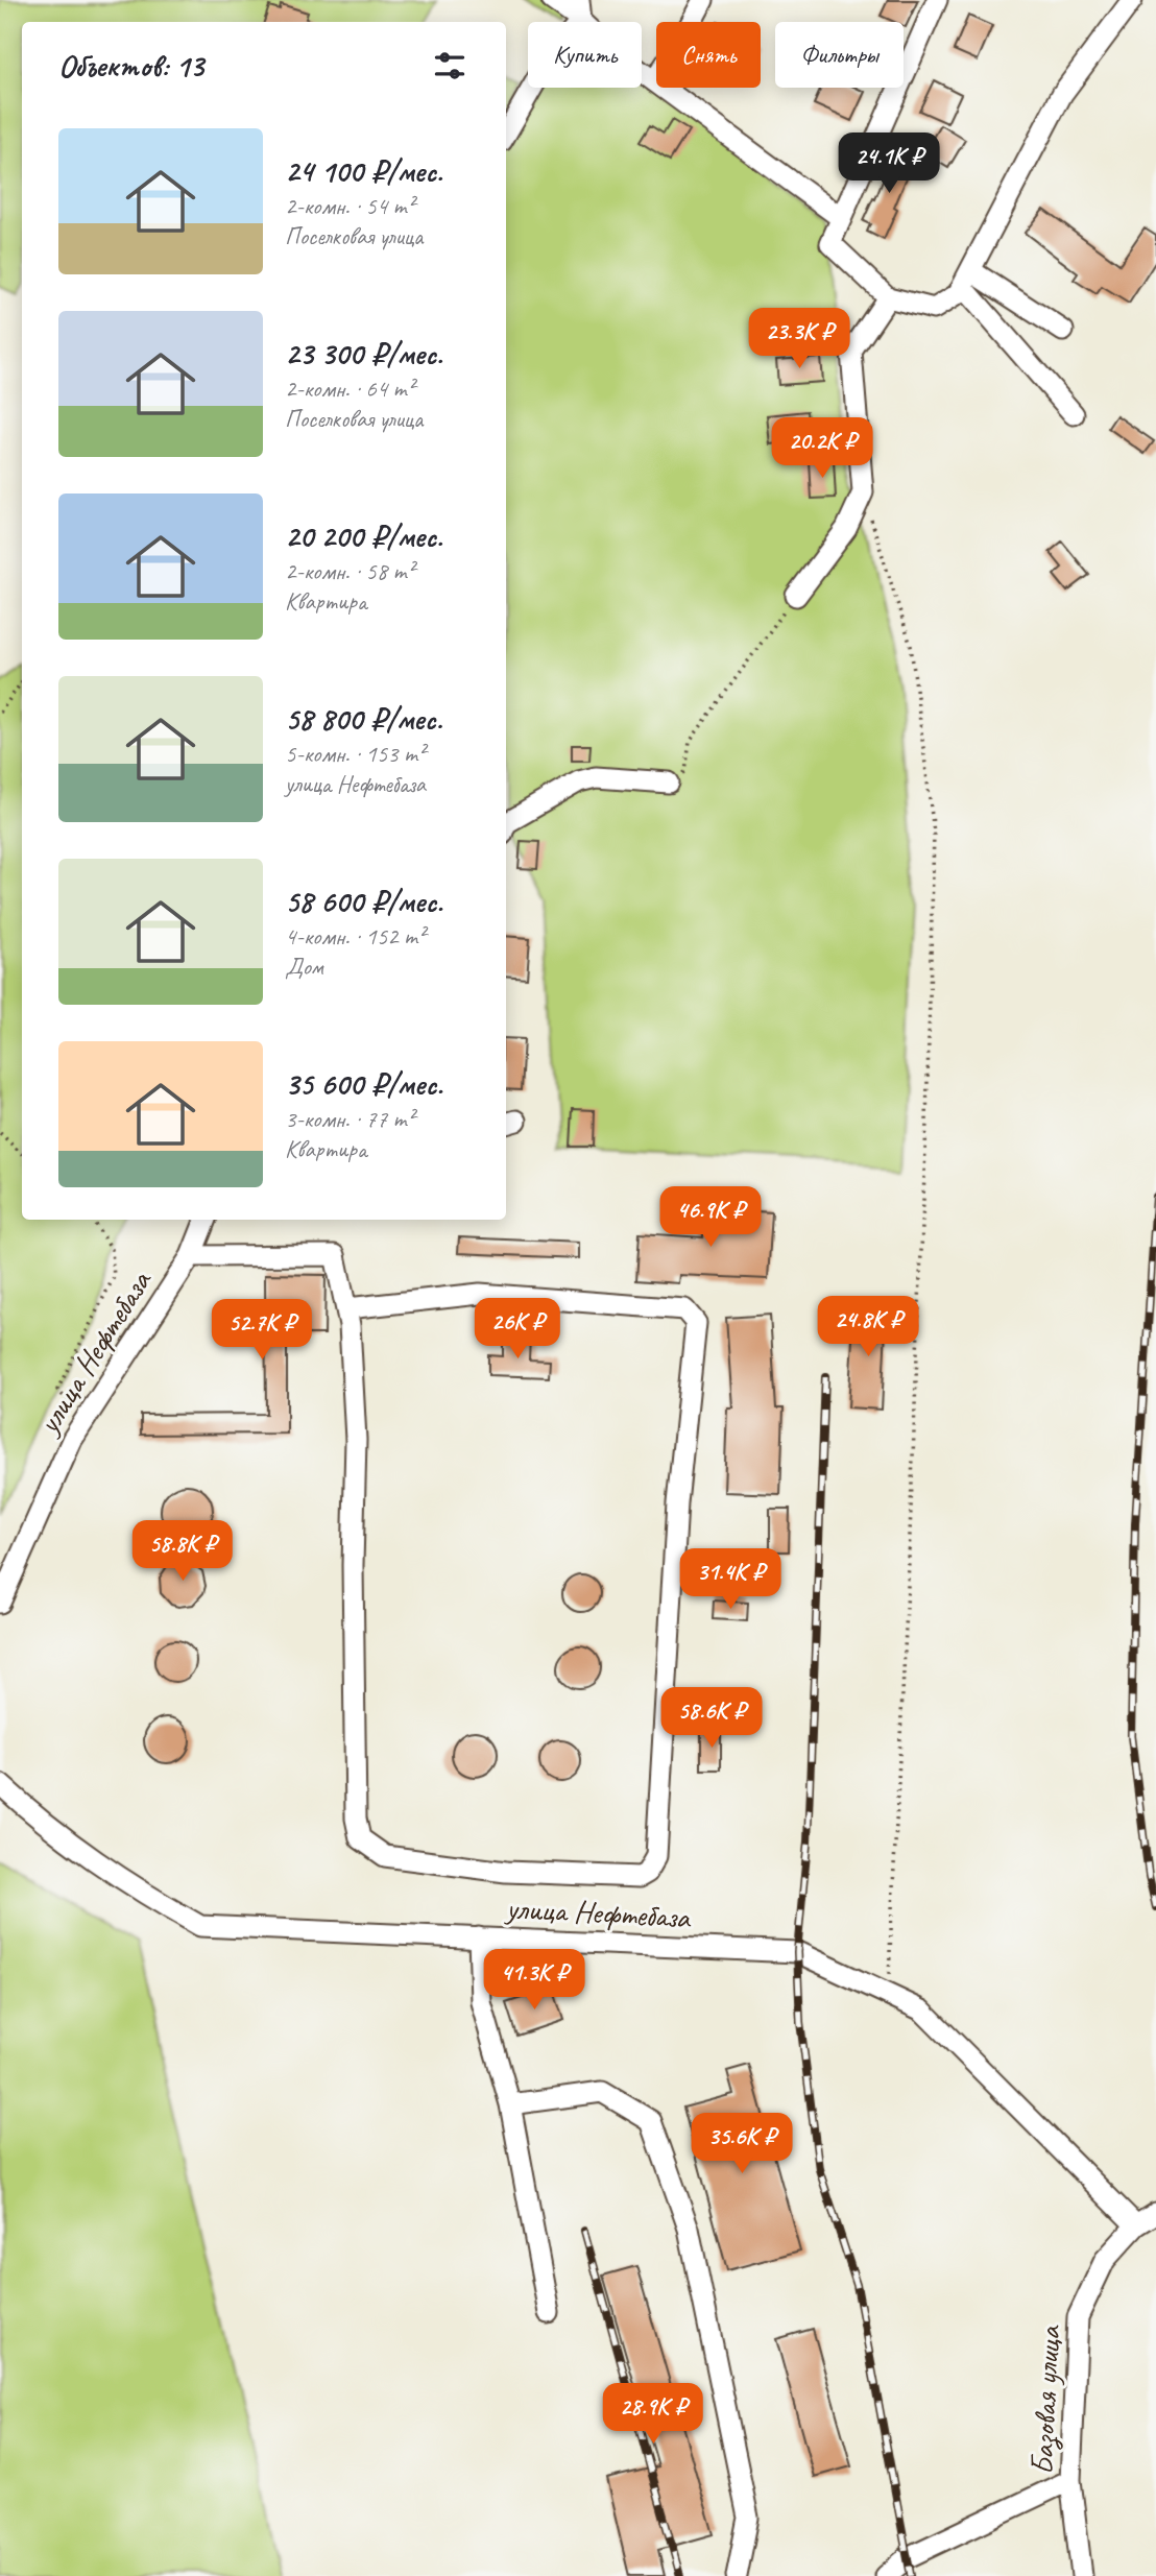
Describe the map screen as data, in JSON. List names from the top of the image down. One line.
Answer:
{"streets":{"street":["улица Нефтебаза","Базовая улица"]},"crossings":[["улица Нефтебаза","Базовая улица"]],"page":{"chip":["Купить","Снять","Фильтры"],"heading":"Объектов: 13","list":[{"name":"24 100 ₽/мес.","note":"2-комн. · 54 m² · Поселковая улица"},{"name":"23 300 ₽/мес.","note":"2-комн. · 64 m² · Поселковая улица"},{"name":"20 200 ₽/мес.","note":"2-комн. · 58 m² · Квартира"},{"name":"58 800 ₽/мес.","note":"5-комн. · 153 m² · улица Нефтебаза"},{"name":"58 600 ₽/мес.","note":"4-комн. · 152 m² · Дом"},{"name":"35 600 ₽/мес.","note":"3-комн. · 77 m² · Квартира"}],"price":["24.1K ₽","23.3K ₽","20.2K ₽","46.9K ₽","24.8K ₽","26K ₽","52.7K ₽","58.8K ₽","31.4K ₽","58.6K ₽","41.3K ₽","35.6K ₽","28.9K ₽"]}}
